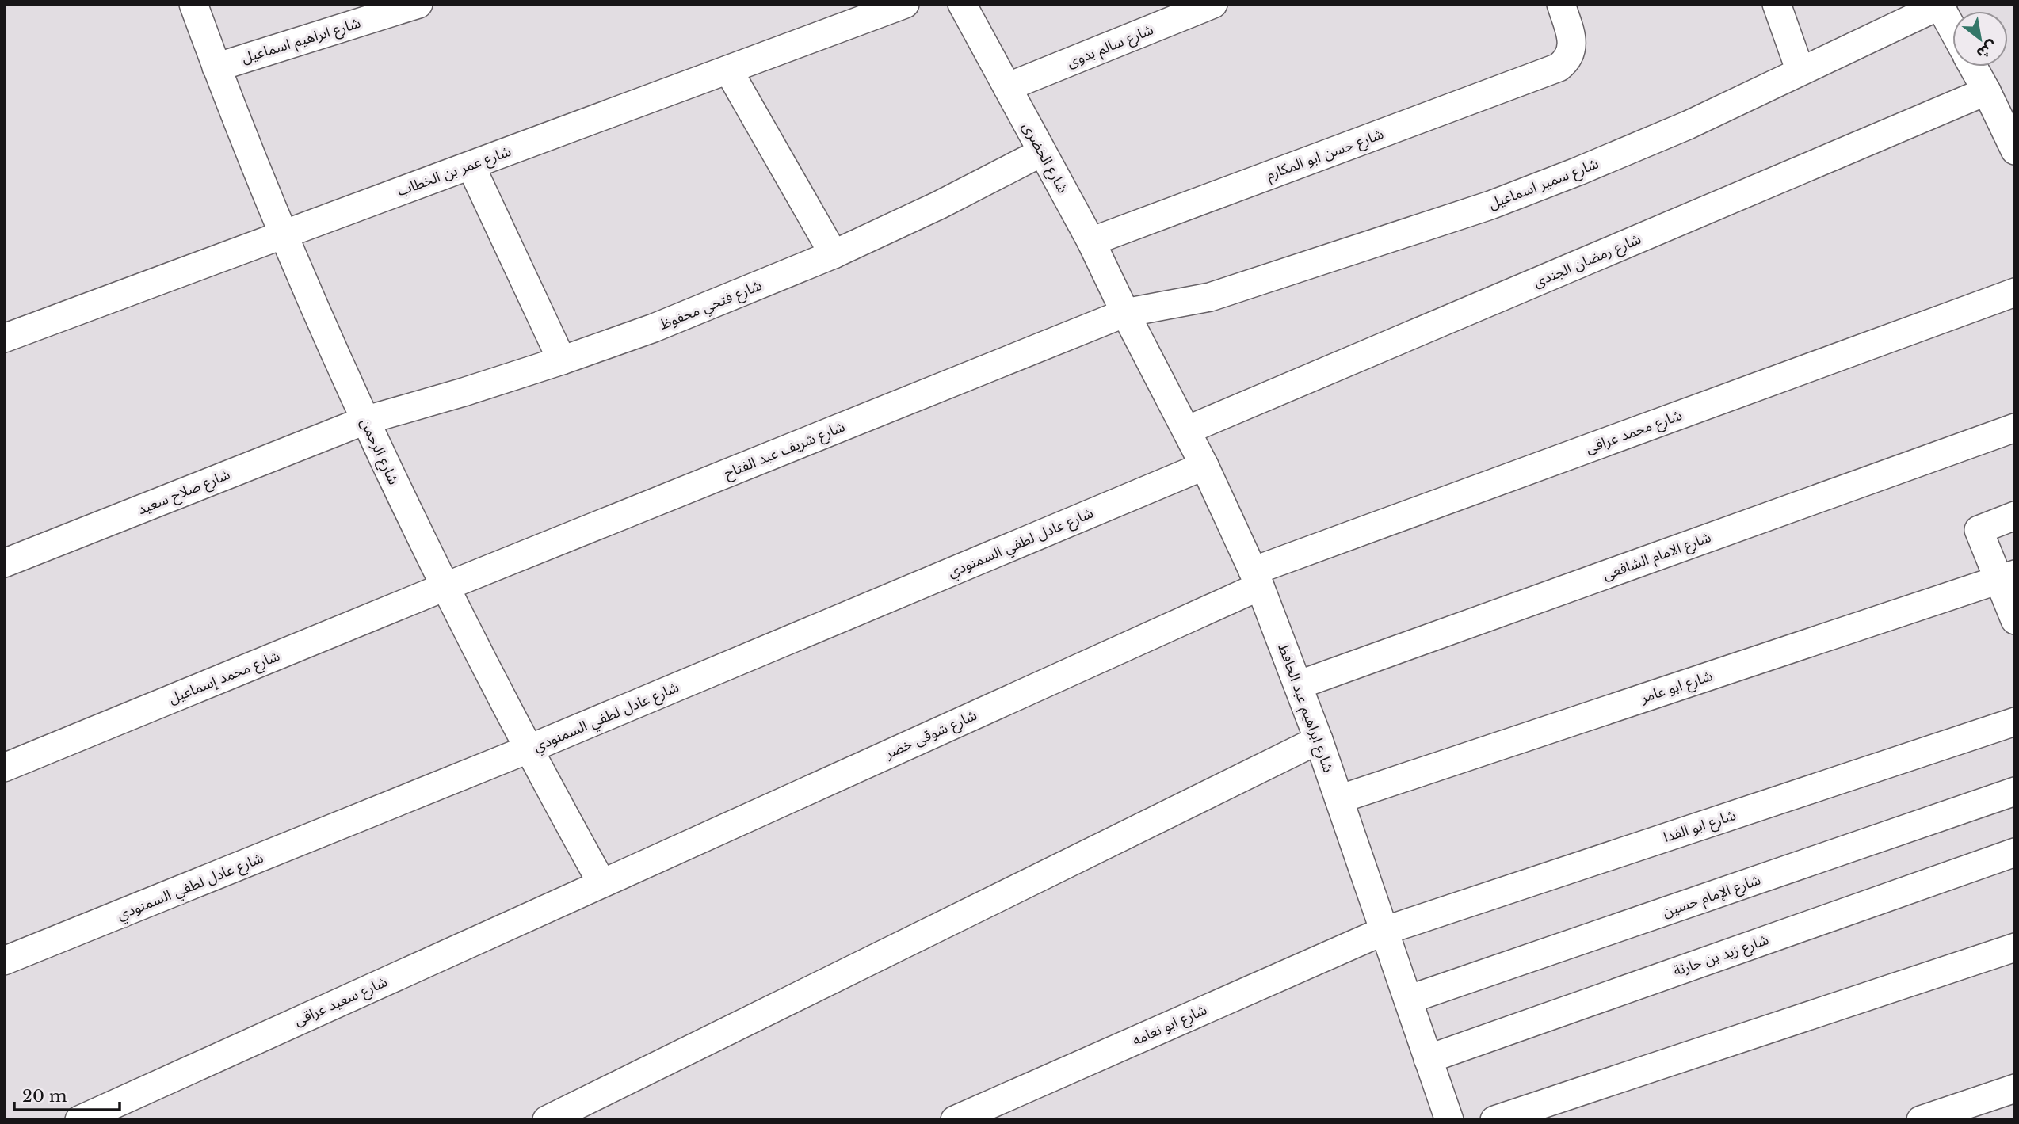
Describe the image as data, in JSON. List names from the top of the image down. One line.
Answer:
{"streets":{"street":["شارع ابراهيم اسماعيل","شارع سالم بدوى","شارع حسن ابو المكارم","شارع الخضرى","شارع عمر بن الخطاب","شارع سمير اسماعيل","شارع رمضان الجندى","شارع فتحي محفوظ","شارع محمد عراقى","شارع شريف عبد الفتاح","شارع الرحمن","شارع صلاح سعيد","شارع عادل لطفي السمنودي","شارع الامام الشافعى","شارع محمد إسماعيل","شارع ابو عامر","شارع ابراهيم عبد الحافظ","شارع شوقى خضر","شارع ابو الفدا","شارع الإمام حسين","شارع زيد بن حارثة","شارع سعيد عراقى","شارع ابو نعامه"]},"crossings":[["شارع ابراهيم اسماعيل","شارع الرحمن"],["شارع سالم بدوى","شارع الخضرى"],["شارع حسن ابو المكارم","شارع الخضرى"],["شارع الخضرى","شارع سمير اسماعيل"],["شارع الخضرى","شارع فتحي محفوظ"],["شارع الخضرى","شارع شريف عبد الفتاح"],["شارع الخضرى","شارع ابراهيم عبد الحافظ"],["شارع عمر بن الخطاب","شارع الرحمن"],["شارع سمير اسماعيل","شارع شريف عبد الفتاح"],["شارع سمير اسماعيل","شارع ابراهيم عبد الحافظ"],["شارع رمضان الجندى","شارع ابراهيم عبد الحافظ"],["شارع فتحي محفوظ","شارع الرحمن"],["شارع فتحي محفوظ","شارع صلاح سعيد"],["شارع محمد عراقى","شارع ابراهيم عبد الحافظ"],["شارع محمد عراقى","شارع شوقى خضر"],["شارع شريف عبد الفتاح","شارع الرحمن"],["شارع شريف عبد الفتاح","شارع محمد إسماعيل"],["شارع شريف عبد الفتاح","شارع ابراهيم عبد الحافظ"],["شارع الرحمن","شارع صلاح سعيد"],["شارع الرحمن","شارع عادل لطفي السمنودي"],["شارع الرحمن","شارع محمد إسماعيل"],["شارع الرحمن","شارع شوقى خضر"],["شارع الرحمن","شارع سعيد عراقى"],["شارع عادل لطفي السمنودي","شارع ابراهيم عبد الحافظ"],["شارع الامام الشافعى","شارع ابراهيم عبد الحافظ"],["شارع ابو عامر","شارع ابراهيم عبد الحافظ"],["شارع ابراهيم عبد الحافظ","شارع شوقى خضر"],["شارع ابراهيم عبد الحافظ","شارع ابو الفدا"],["شارع ابراهيم عبد الحافظ","شارع الإمام حسين"],["شارع ابراهيم عبد الحافظ","شارع زيد بن حارثة"],["شارع ابراهيم عبد الحافظ","شارع ابو نعامه"],["شارع شوقى خضر","شارع سعيد عراقى"],["شارع ابو الفدا","شارع ابو نعامه"]],"scale_bar":"20 m","north":"bottom right"}
